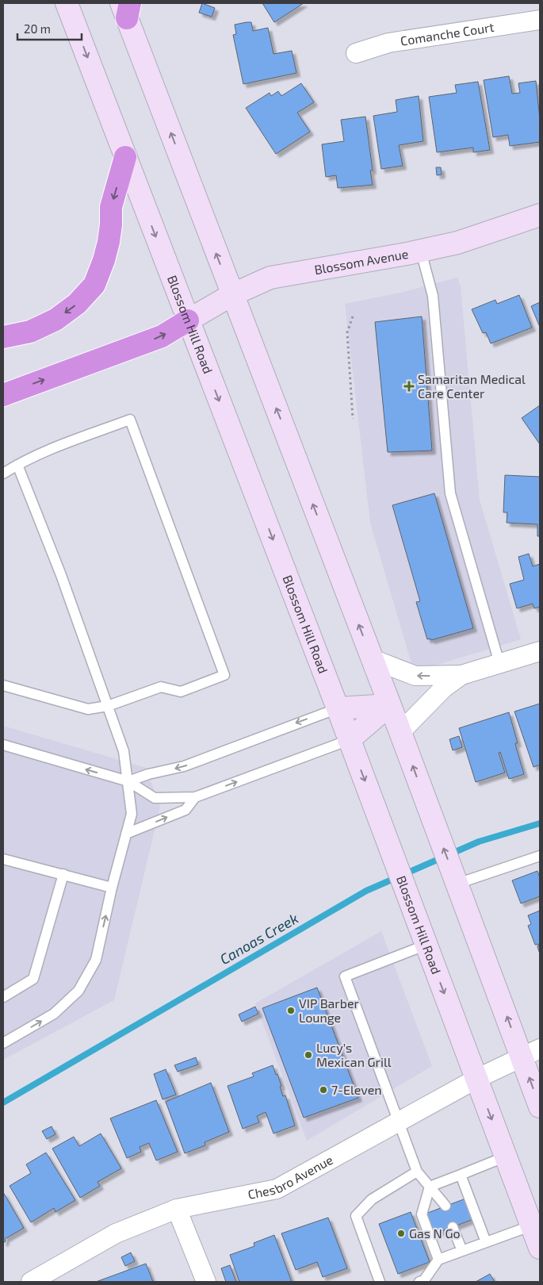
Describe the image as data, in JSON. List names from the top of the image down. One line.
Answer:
{"streets":{"main road":["Blossom Avenue","Blossom Hill Road"],"street":["Comanche Court","Chesbro Avenue"]},"crossings":[["Blossom Avenue","Blossom Hill Road"],["Blossom Hill Road","Chesbro Avenue"]],"water":["Canoas Creek"],"places":{"health":["Samaritan Medical Care Center"],"other":["VIP Barber Lounge","Lucy's Mexican Grill","7-Eleven","Gas N Go"]},"scale_bar":"20 m"}
